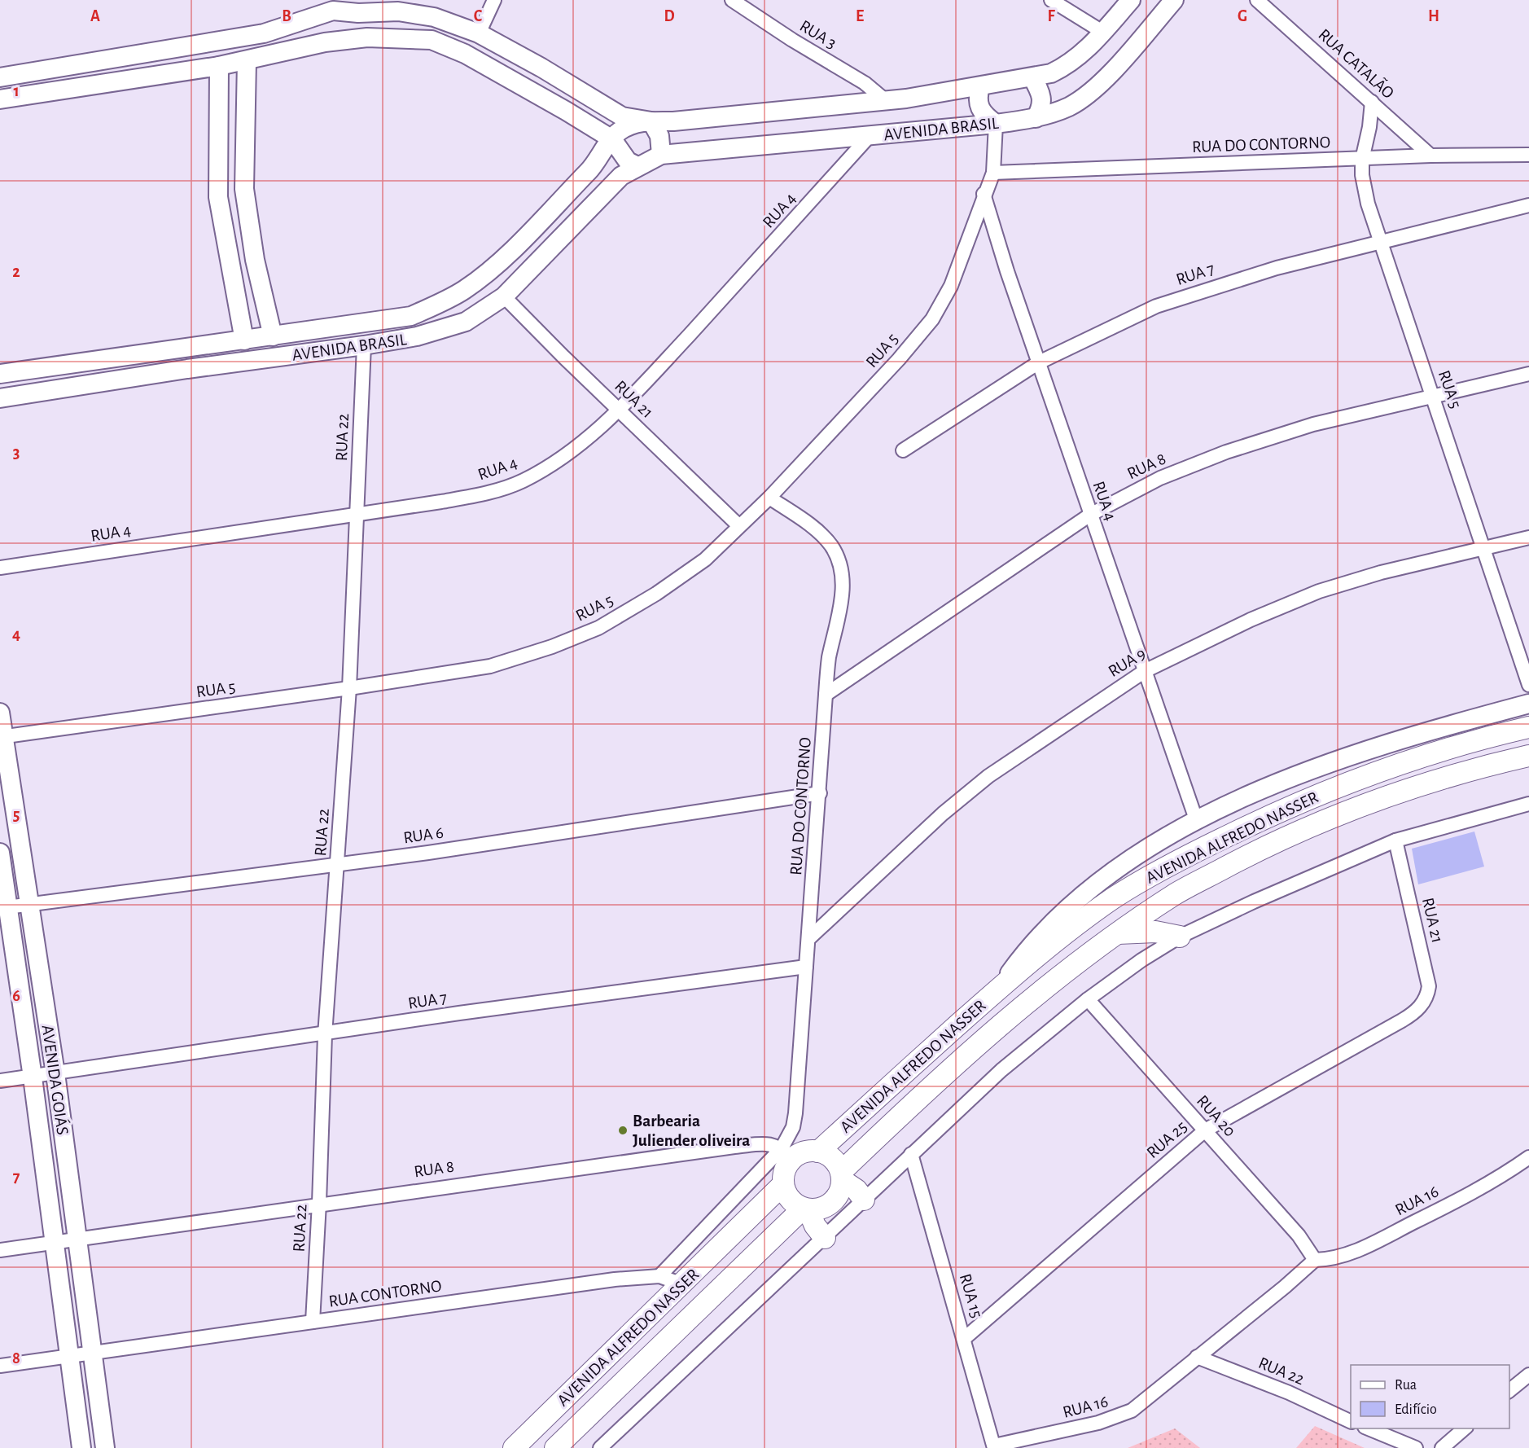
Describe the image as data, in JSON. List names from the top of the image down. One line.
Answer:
{"streets":{"main road":["AVENIDA ALFREDO NASSER"],"street":["RUA 3","RUA CATALÃO","AVENIDA BRASIL","RUA DO CONTORNO","RUA 4","RUA 7","RUA 5","RUA 21","RUA 22","RUA 8","RUA 9","RUA 6","AVENIDA GOIÁS","RUA 20","RUA 25","RUA 16","RUA CONTORNO","RUA 15"]},"crossings":[["RUA 3","AVENIDA BRASIL"],["RUA CATALÃO","RUA DO CONTORNO"],["RUA CATALÃO","RUA 5"],["AVENIDA BRASIL","RUA 4"],["AVENIDA BRASIL","RUA 21"],["AVENIDA BRASIL","RUA 22"],["RUA DO CONTORNO","RUA 7"],["RUA DO CONTORNO","RUA 5"],["RUA DO CONTORNO","RUA 8"],["RUA DO CONTORNO","RUA 9"],["RUA DO CONTORNO","RUA 6"],["RUA DO CONTORNO","AVENIDA ALFREDO NASSER"],["RUA DO CONTORNO","RUA CONTORNO"],["RUA 4","RUA 7"],["RUA 4","RUA 5"],["RUA 4","RUA 21"],["RUA 4","RUA 22"],["RUA 4","RUA 8"],["RUA 4","RUA 9"],["RUA 7","RUA 5"],["RUA 7","RUA 22"],["RUA 7","AVENIDA GOIÁS"],["RUA 5","RUA 21"],["RUA 5","RUA 22"],["RUA 5","RUA 8"],["RUA 5","RUA 9"],["RUA 5","AVENIDA GOIÁS"],["RUA 21","RUA 25"],["RUA 22","RUA 8"],["RUA 22","RUA 6"],["RUA 22","RUA 16"],["RUA 22","RUA CONTORNO"],["RUA 8","AVENIDA ALFREDO NASSER"],["RUA 8","AVENIDA GOIÁS"],["RUA 6","AVENIDA GOIÁS"],["AVENIDA ALFREDO NASSER","RUA CONTORNO"],["AVENIDA GOIÁS","RUA CONTORNO"],["RUA 20","RUA 25"],["RUA 20","RUA 16"],["RUA 25","RUA 15"],["RUA 16","RUA 15"]],"places":["Barbearia Juliender oliveira"],"legend":["Rua","Edifício"],"grid":{"columns":["A","B","C","D","E","F","G","H"],"rows":["1","2","3","4","5","6","7","8"]}}
